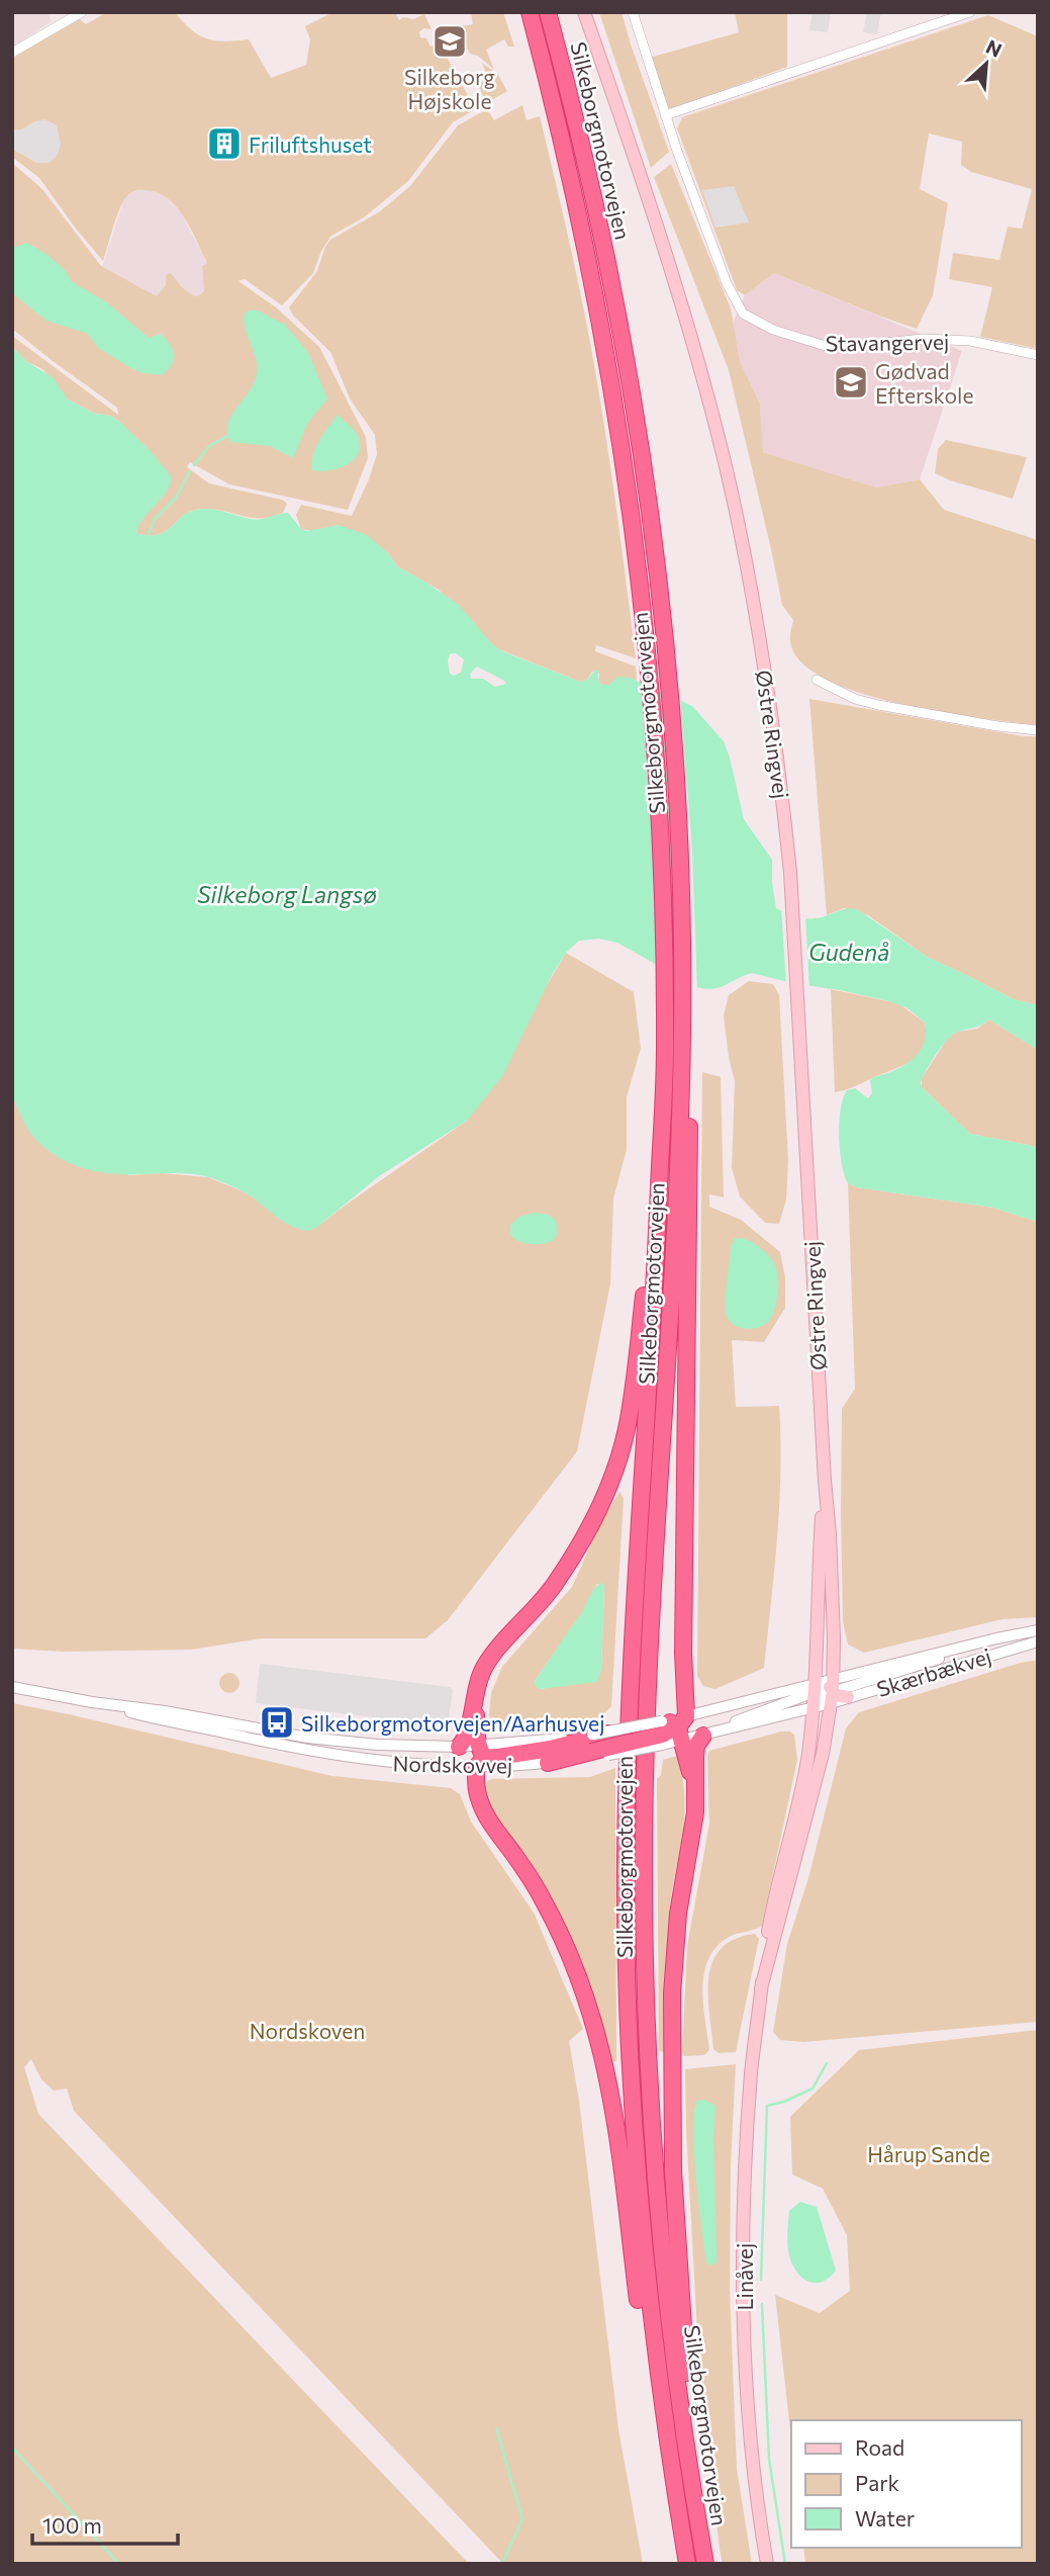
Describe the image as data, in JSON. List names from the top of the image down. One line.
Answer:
{"streets":{"highway":["Silkeborgmotorvejen"],"main road":["Østre Ringvej","Linåvej"],"street":["Stavangervej","Skærbækvej","Nordskovvej"]},"crossings":[["Østre Ringvej","Skærbækvej"],["Østre Ringvej","Linåvej"],["Skærbækvej","Linåvej"]],"water":["Silkeborg Langsø","Gudenå"],"parks":["Nordskoven","Hårup Sande"],"places":{"school or university":["Silkeborg Højskole","Gødvad Efterskole"],"building":["Friluftshuset"],"bus stop":["Silkeborgmotorvejen/Aarhusvej"]},"legend":["Road","Park","Water"],"scale_bar":"100 m","north":"top right"}
